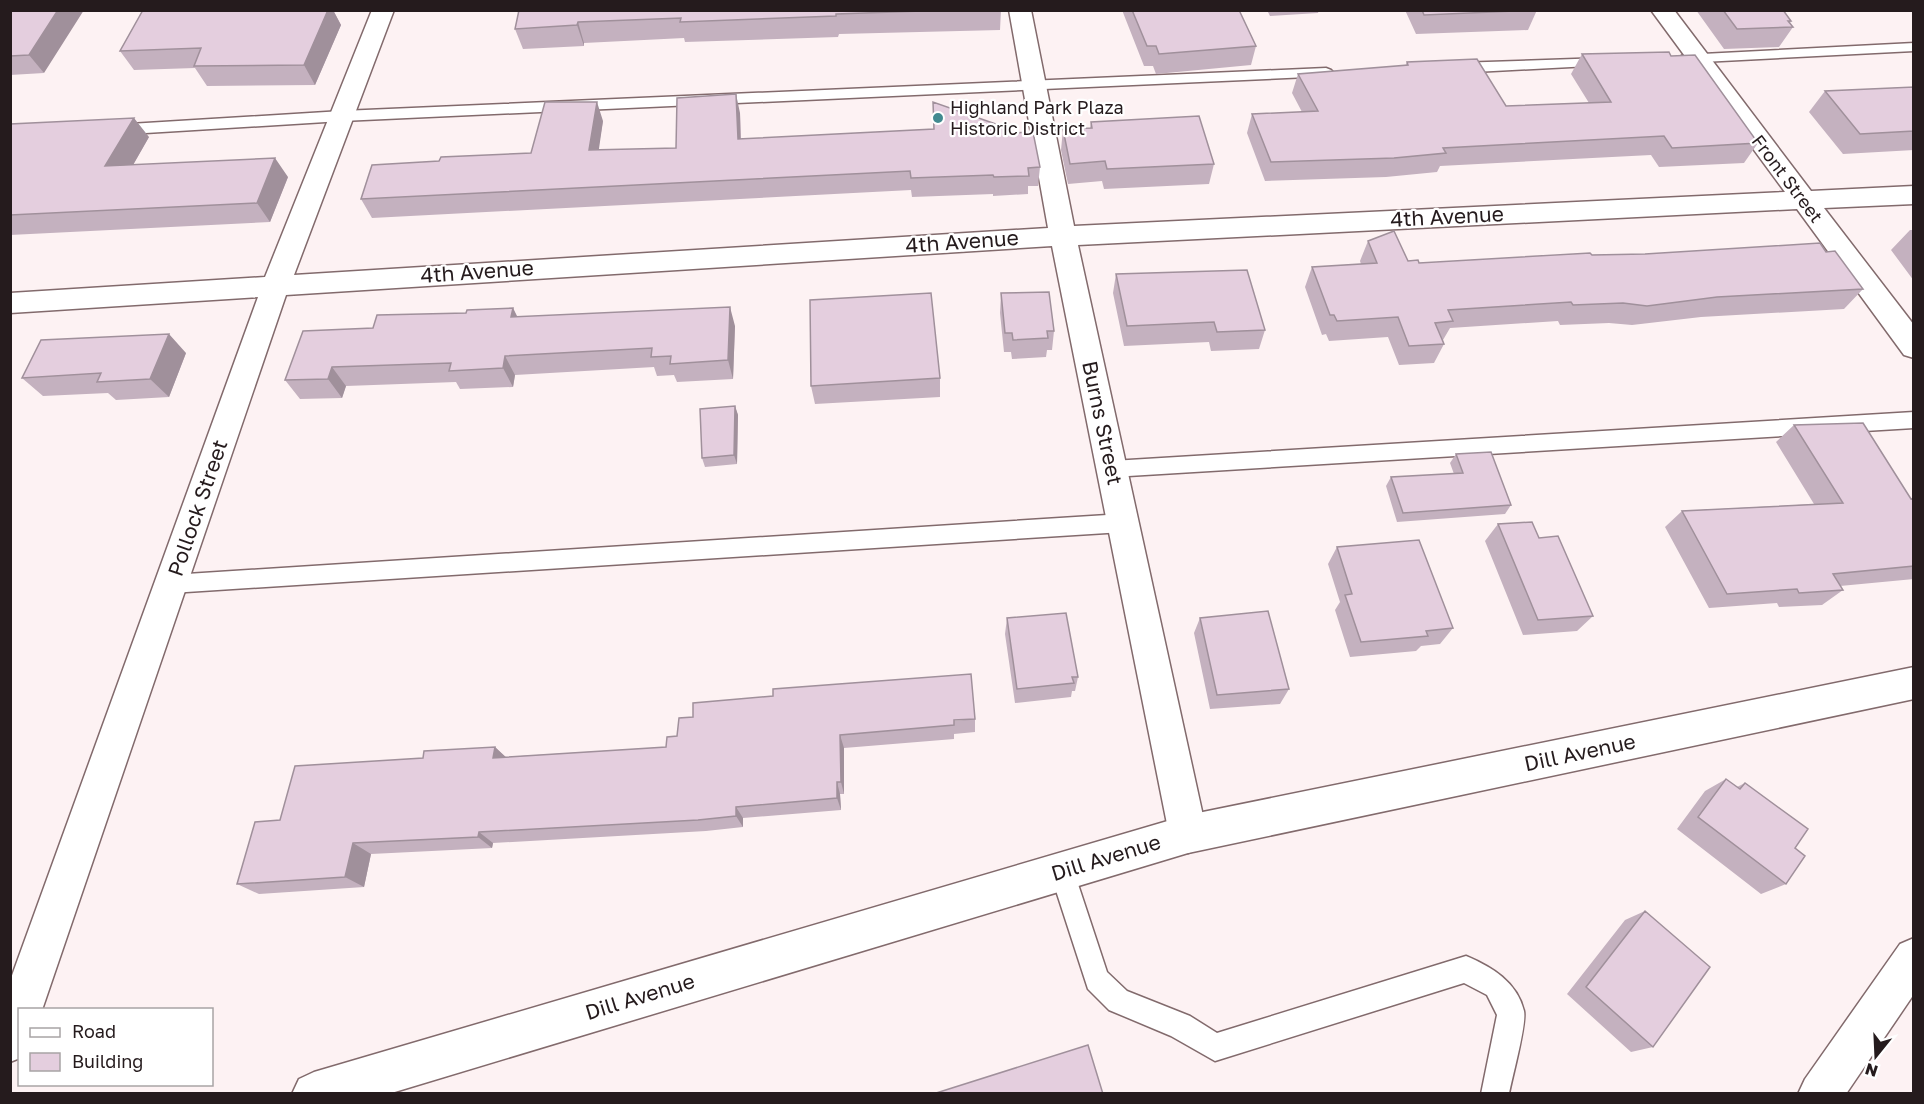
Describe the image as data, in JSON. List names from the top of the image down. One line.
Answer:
{"streets":{"street":["Front Street","4th Avenue","Burns Street","Pollock Street","Dill Avenue"]},"crossings":[["Front Street","4th Avenue"],["4th Avenue","Burns Street"],["4th Avenue","Pollock Street"],["Burns Street","Dill Avenue"]],"places":["Highland Park Plaza Historic District"],"legend":["Road","Building"],"north":"bottom"}
